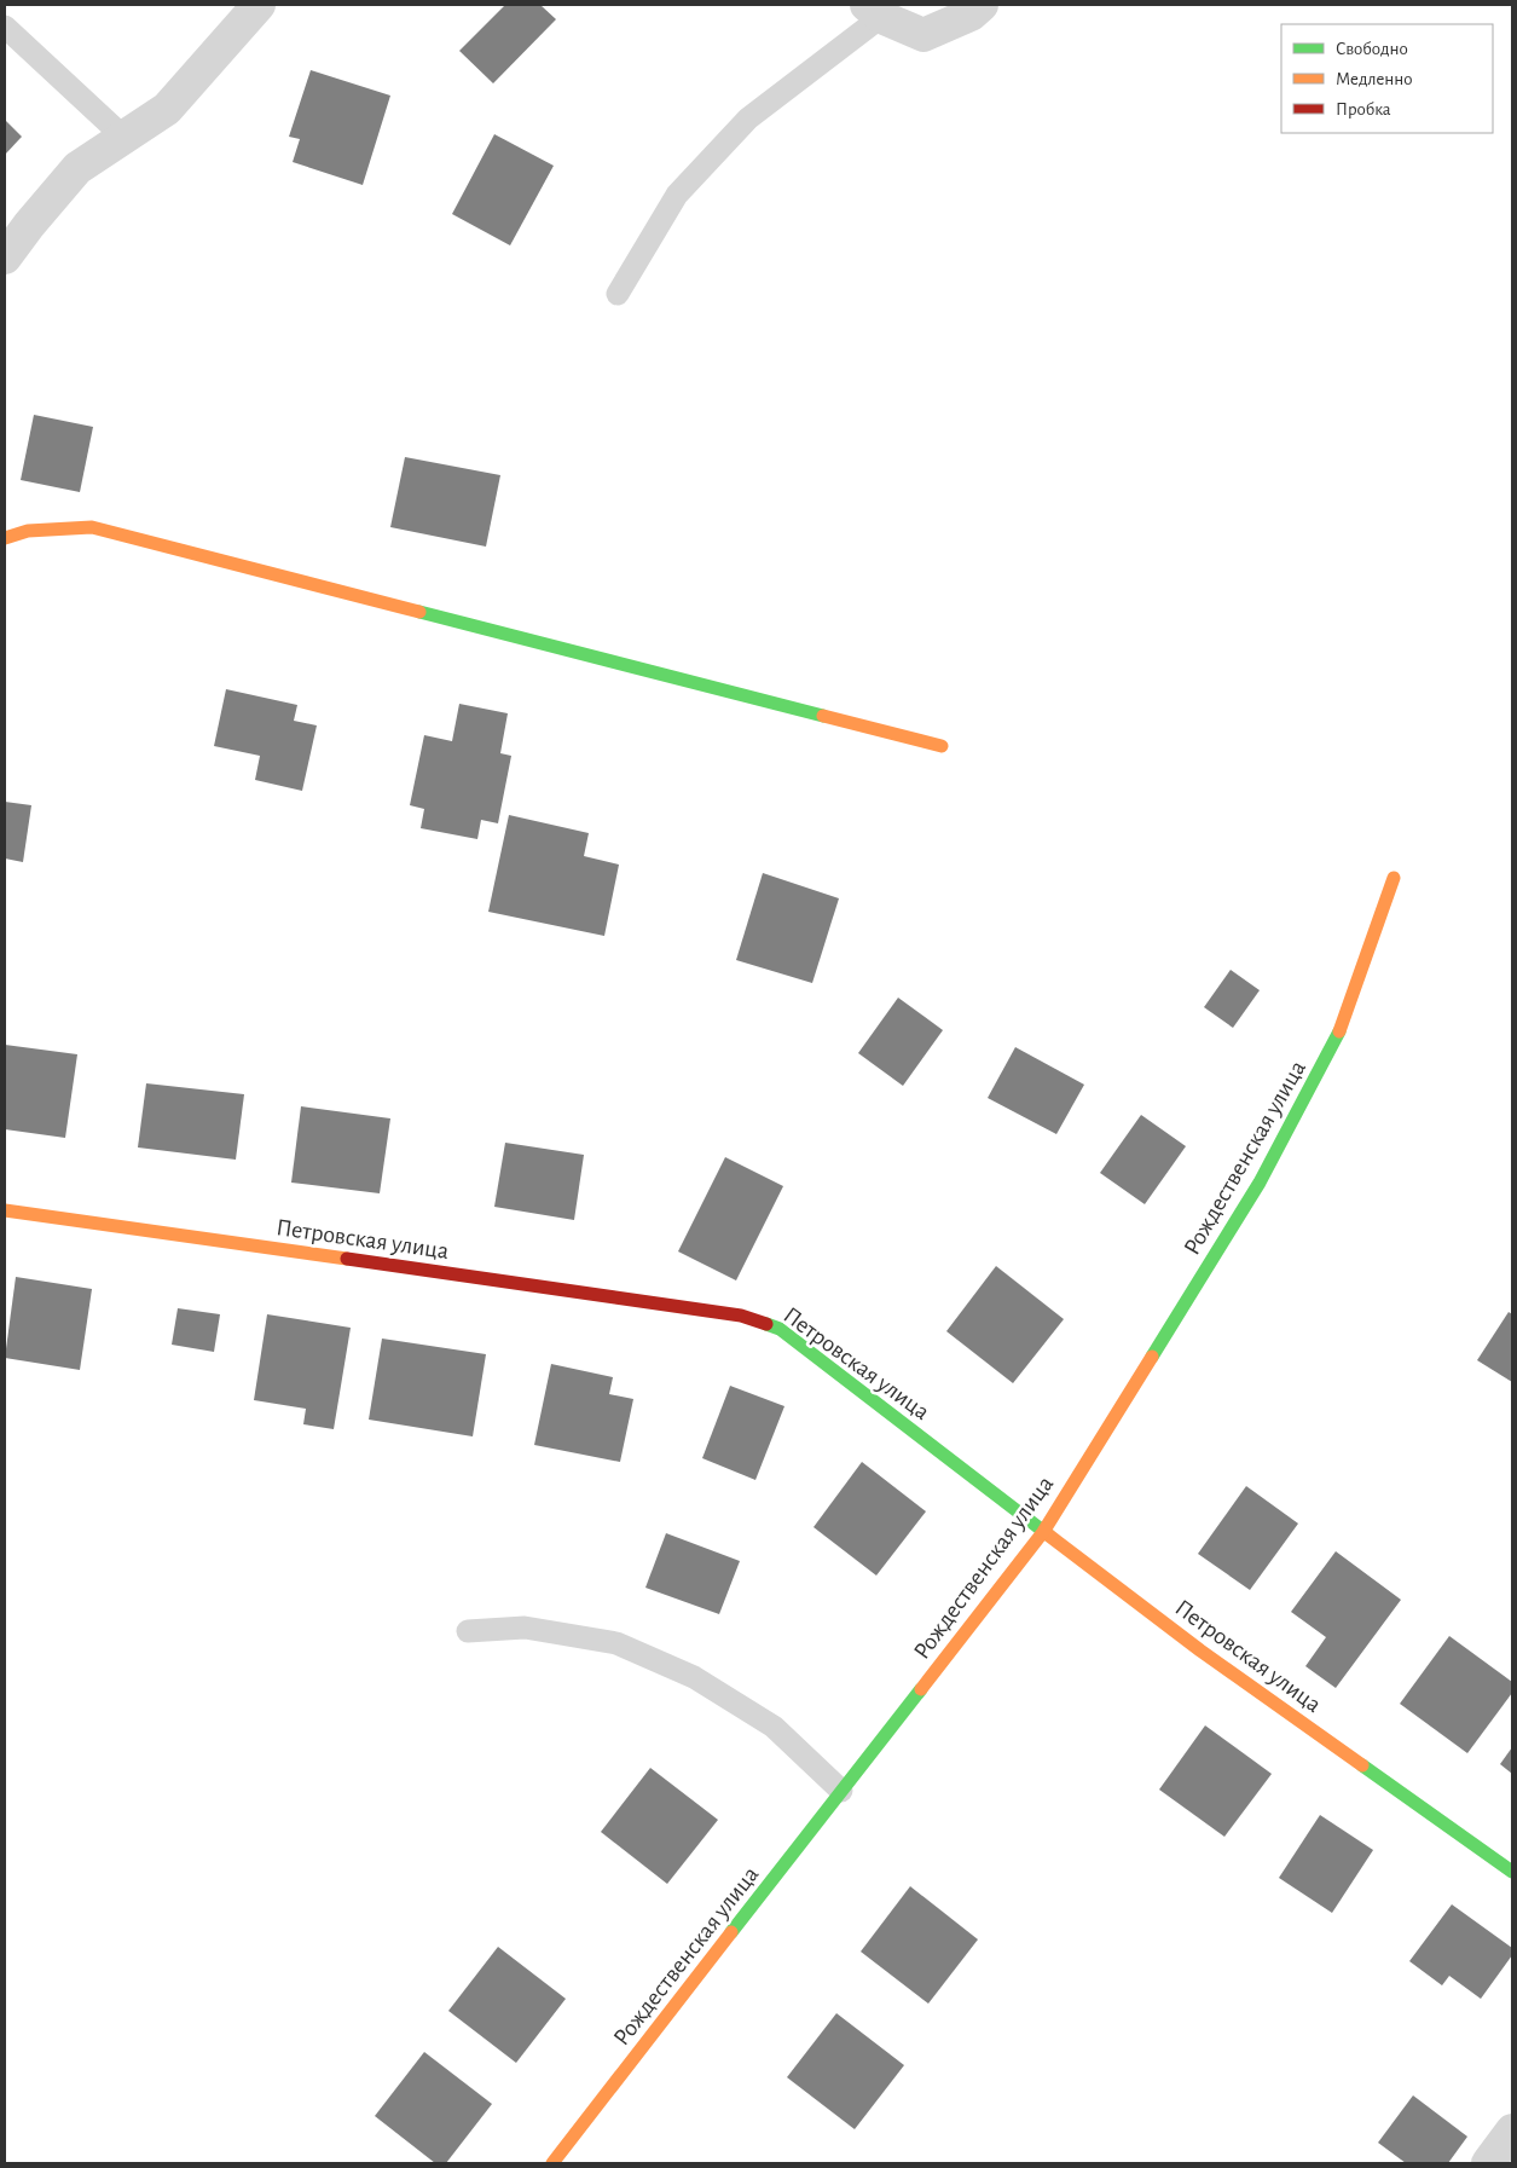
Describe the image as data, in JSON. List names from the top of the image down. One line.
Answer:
{"streets":{"street":["Рождественская улица","Петровская улица"]},"crossings":[["Рождественская улица","Петровская улица"]],"legend":["Свободно","Медленно","Пробка"]}
